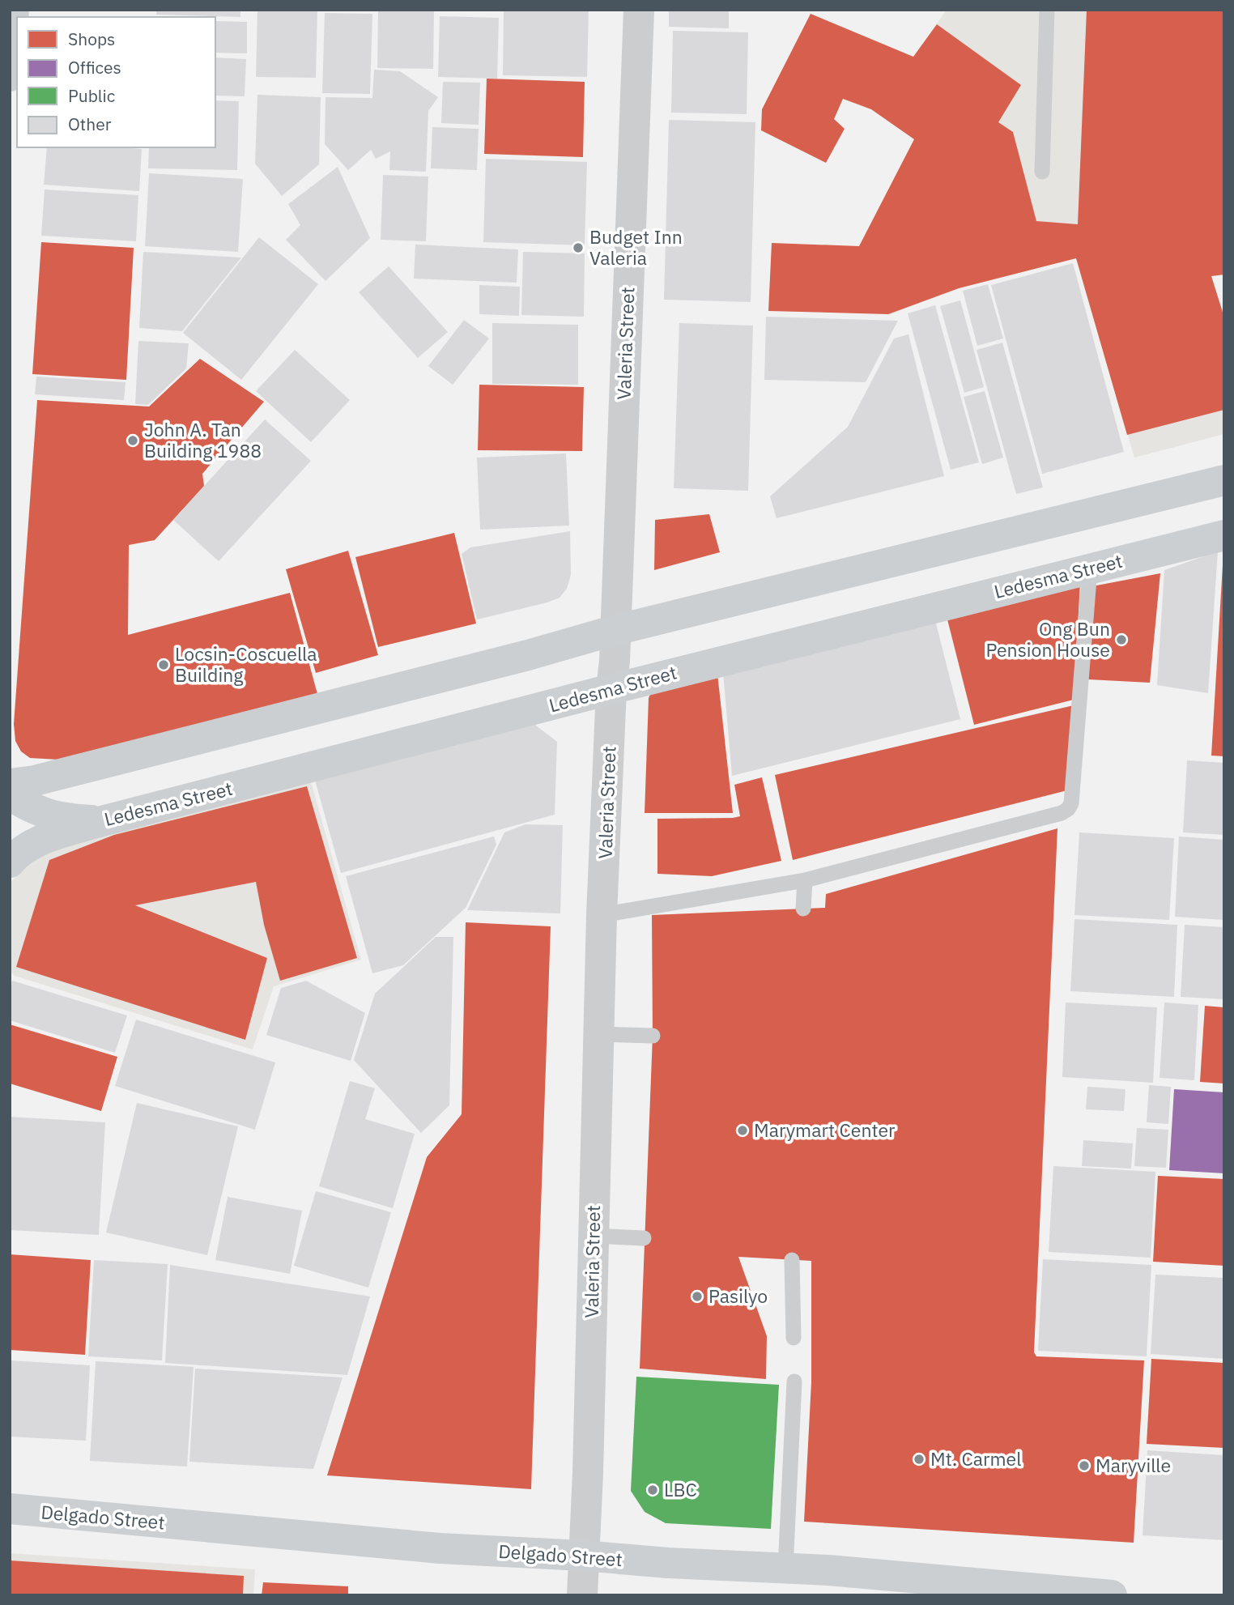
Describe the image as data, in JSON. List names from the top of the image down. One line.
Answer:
{"streets":{"main road":["Ledesma Street","Delgado Street"],"street":["Valeria Street"]},"crossings":[["Valeria Street","Ledesma Street"],["Valeria Street","Delgado Street"]],"places":["Budget Inn Valeria","John A. Tan Building 1988","Ong Bun Pension House","Locsin-Coscuella Building","Marymart Center","Pasilyo","Mt. Carmel","Maryville","LBC"],"legend":["Shops","Offices","Public","Other"]}
